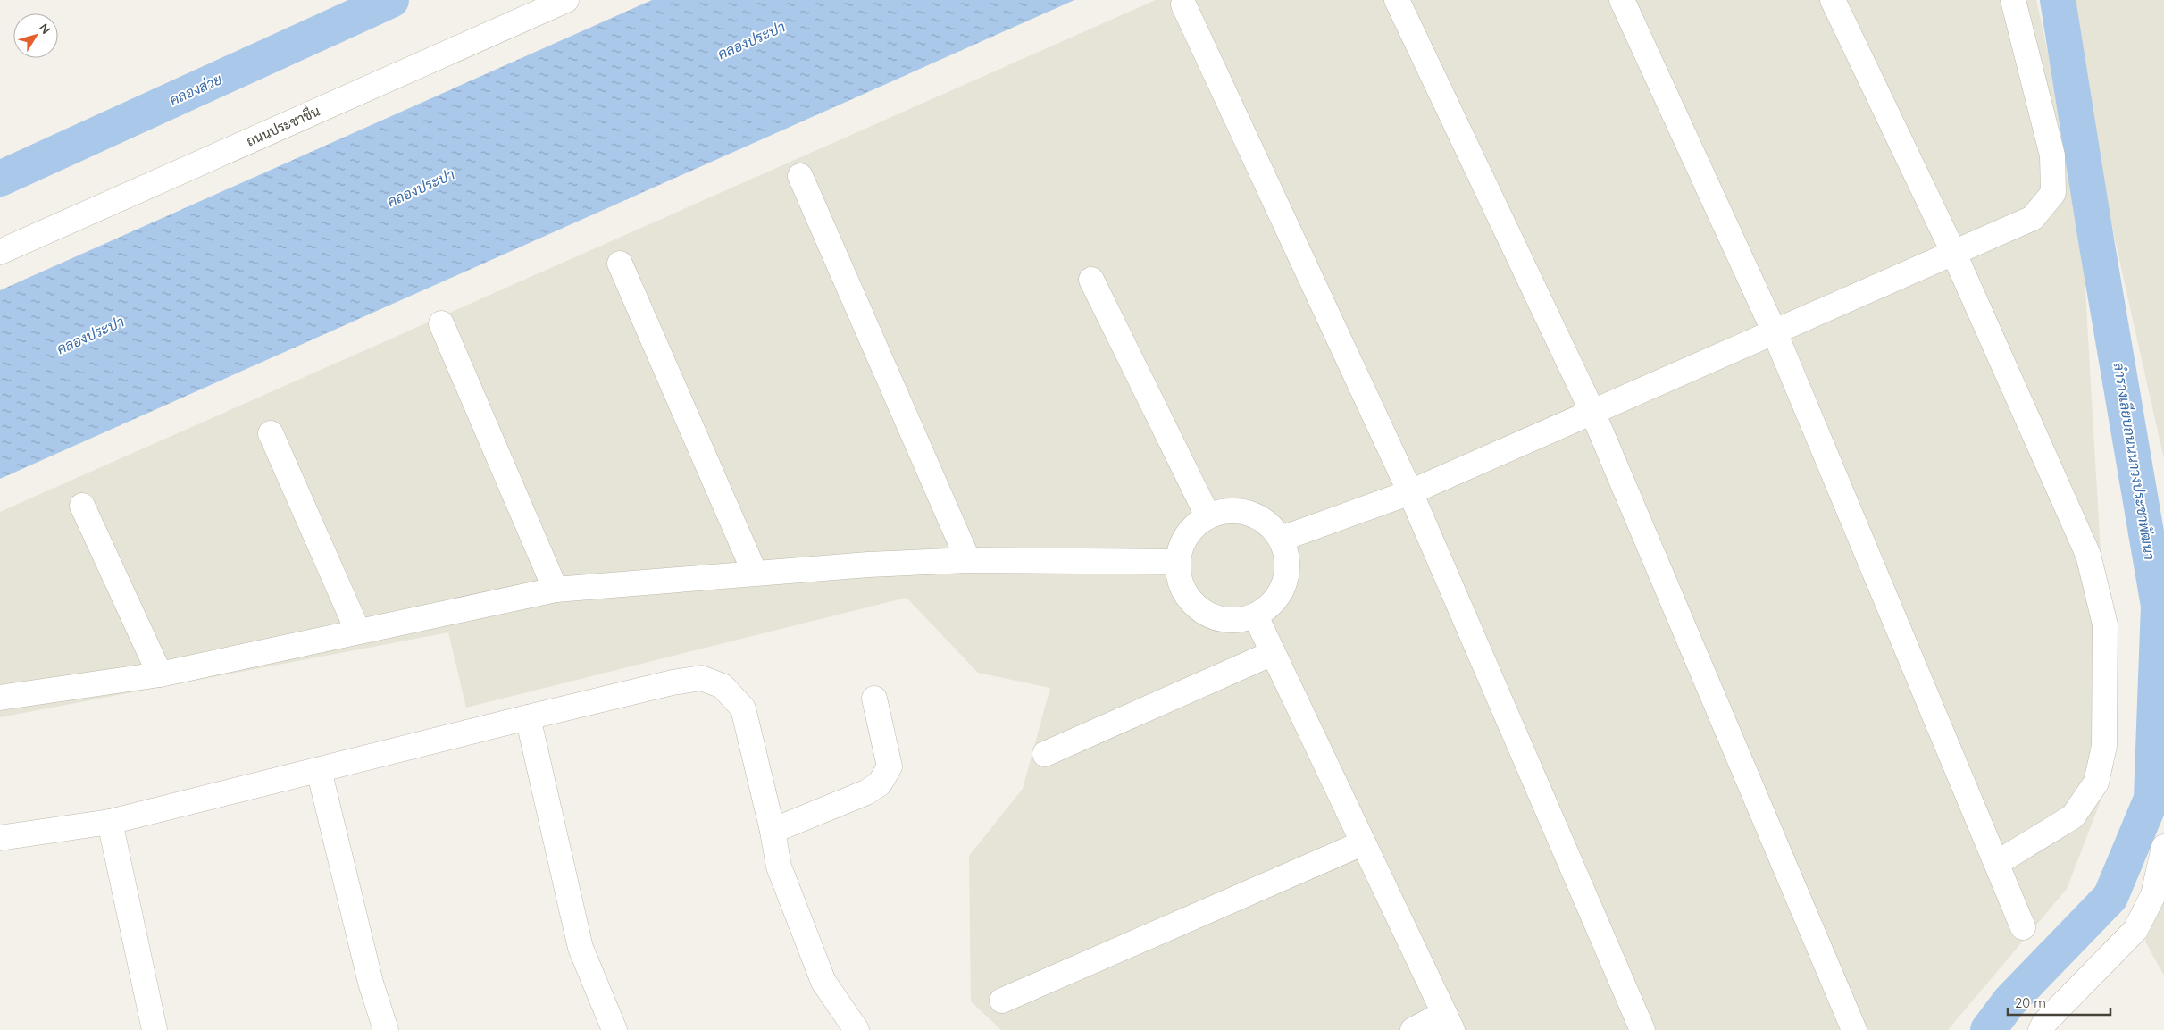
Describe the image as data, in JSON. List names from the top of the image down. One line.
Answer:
{"streets":{"street":["ถนนประชาชื่น"]},"water":["คลองประปา","คลองส่วย","ลำรางเลียบถนนนาวงประชาพัฒนา"],"scale_bar":"20 m","north":"top right"}
